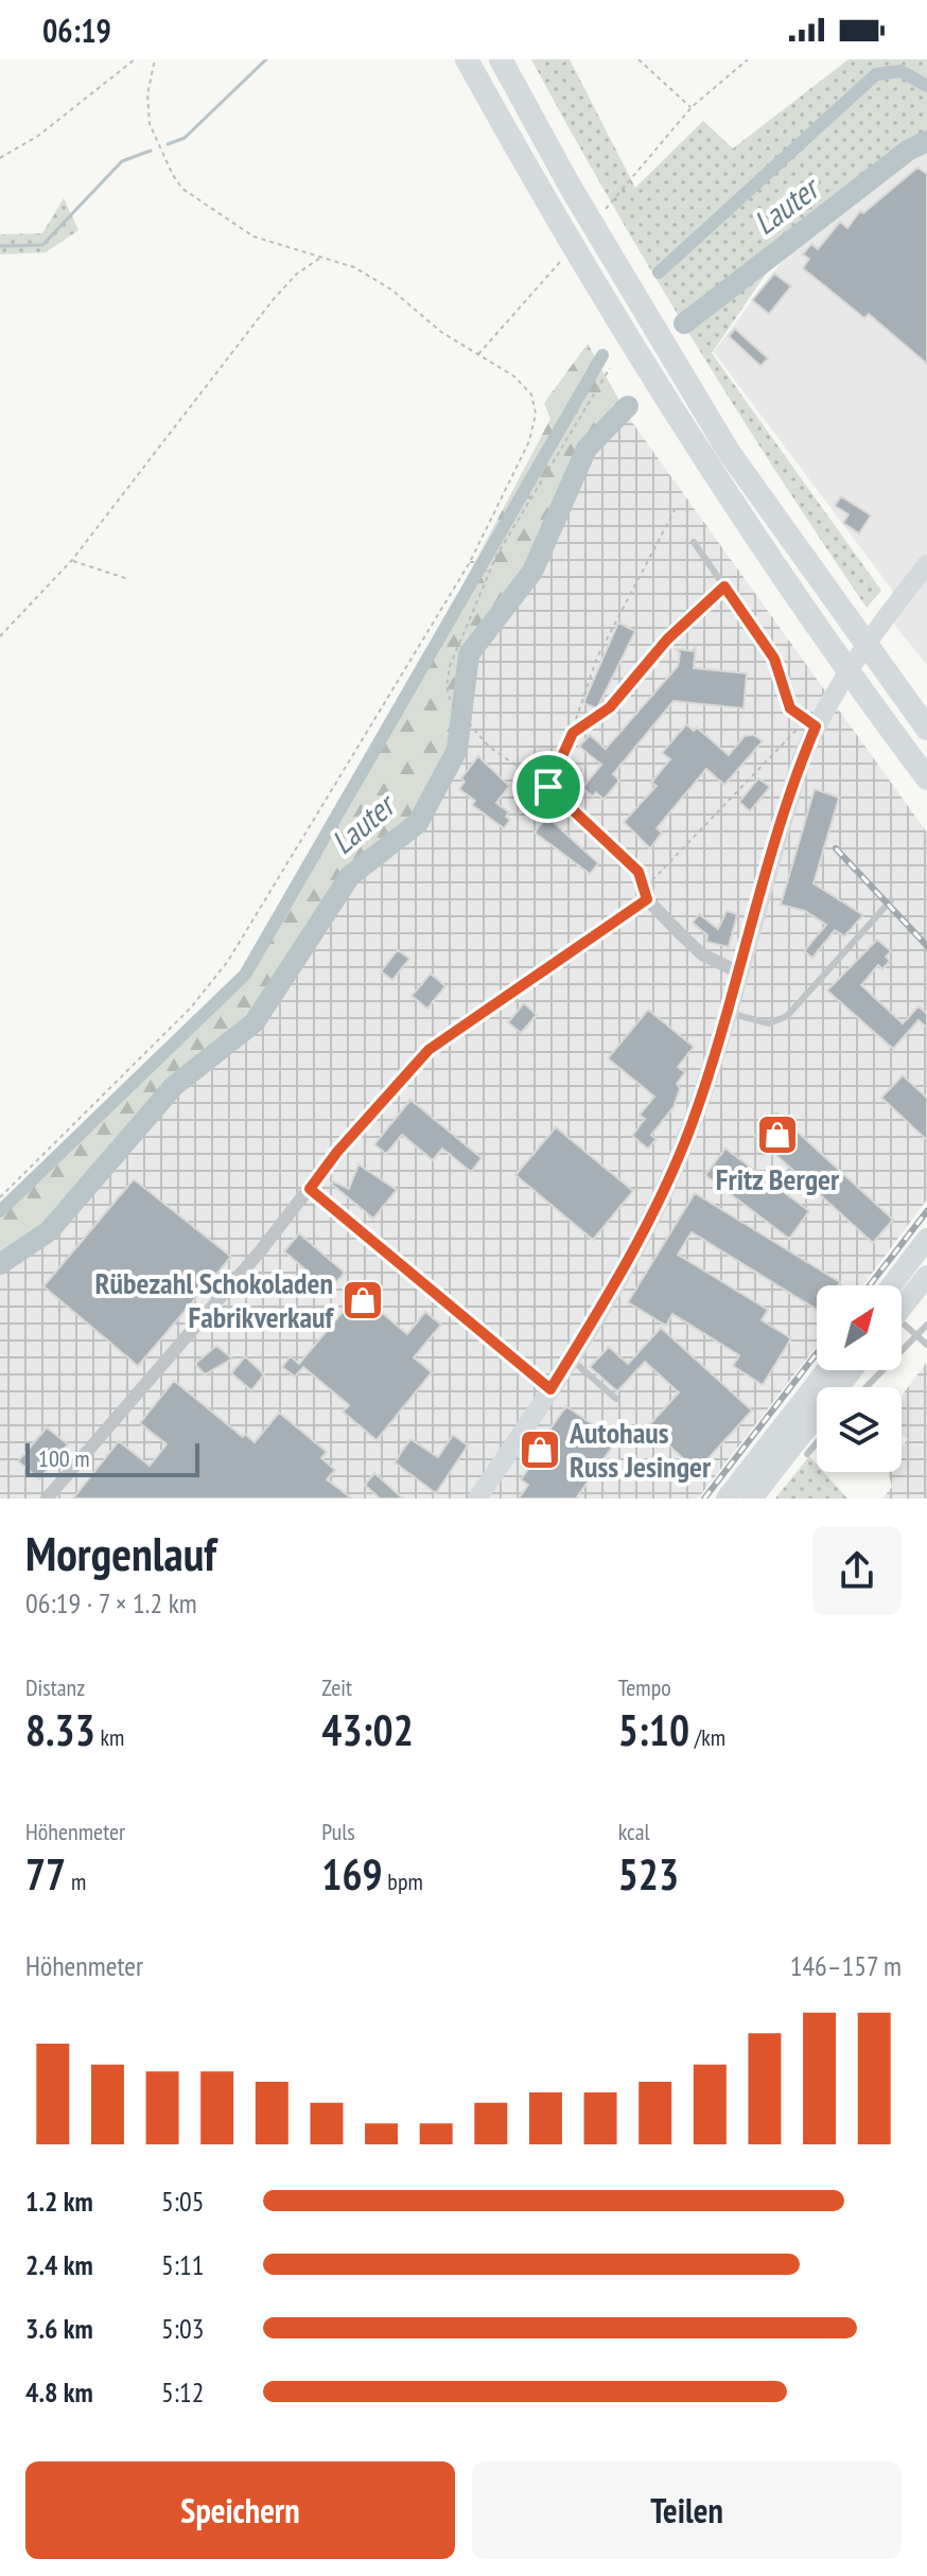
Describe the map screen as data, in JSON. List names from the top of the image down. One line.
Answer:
{"water":["Lauter"],"places":{"shop":["Fritz Berger","Rübezahl Schokoladen Fabrikverkauf","Autohaus Russ Jesinger"]},"scale_bar":"100 m","north":"top right","page":{"status":"06:19","scale":"100 m","heading":["Morgenlauf","06:19 · 7 × 1.2 km"],"stats":[["Distanz","8.33 km"],["Zeit","43:02"],["Tempo","5:10 /km"],["Höhenmeter","77 m"],["Puls","169 bpm"],["kcal","523"]],"chart":["Höhenmeter","146–157 m"],"list":[{"name":"1.2 km","note":"5:05"},{"name":"2.4 km","note":"5:11"},{"name":"3.6 km","note":"5:03"},{"name":"4.8 km","note":"5:12"}],"buttons":["Speichern","Teilen"]}}
